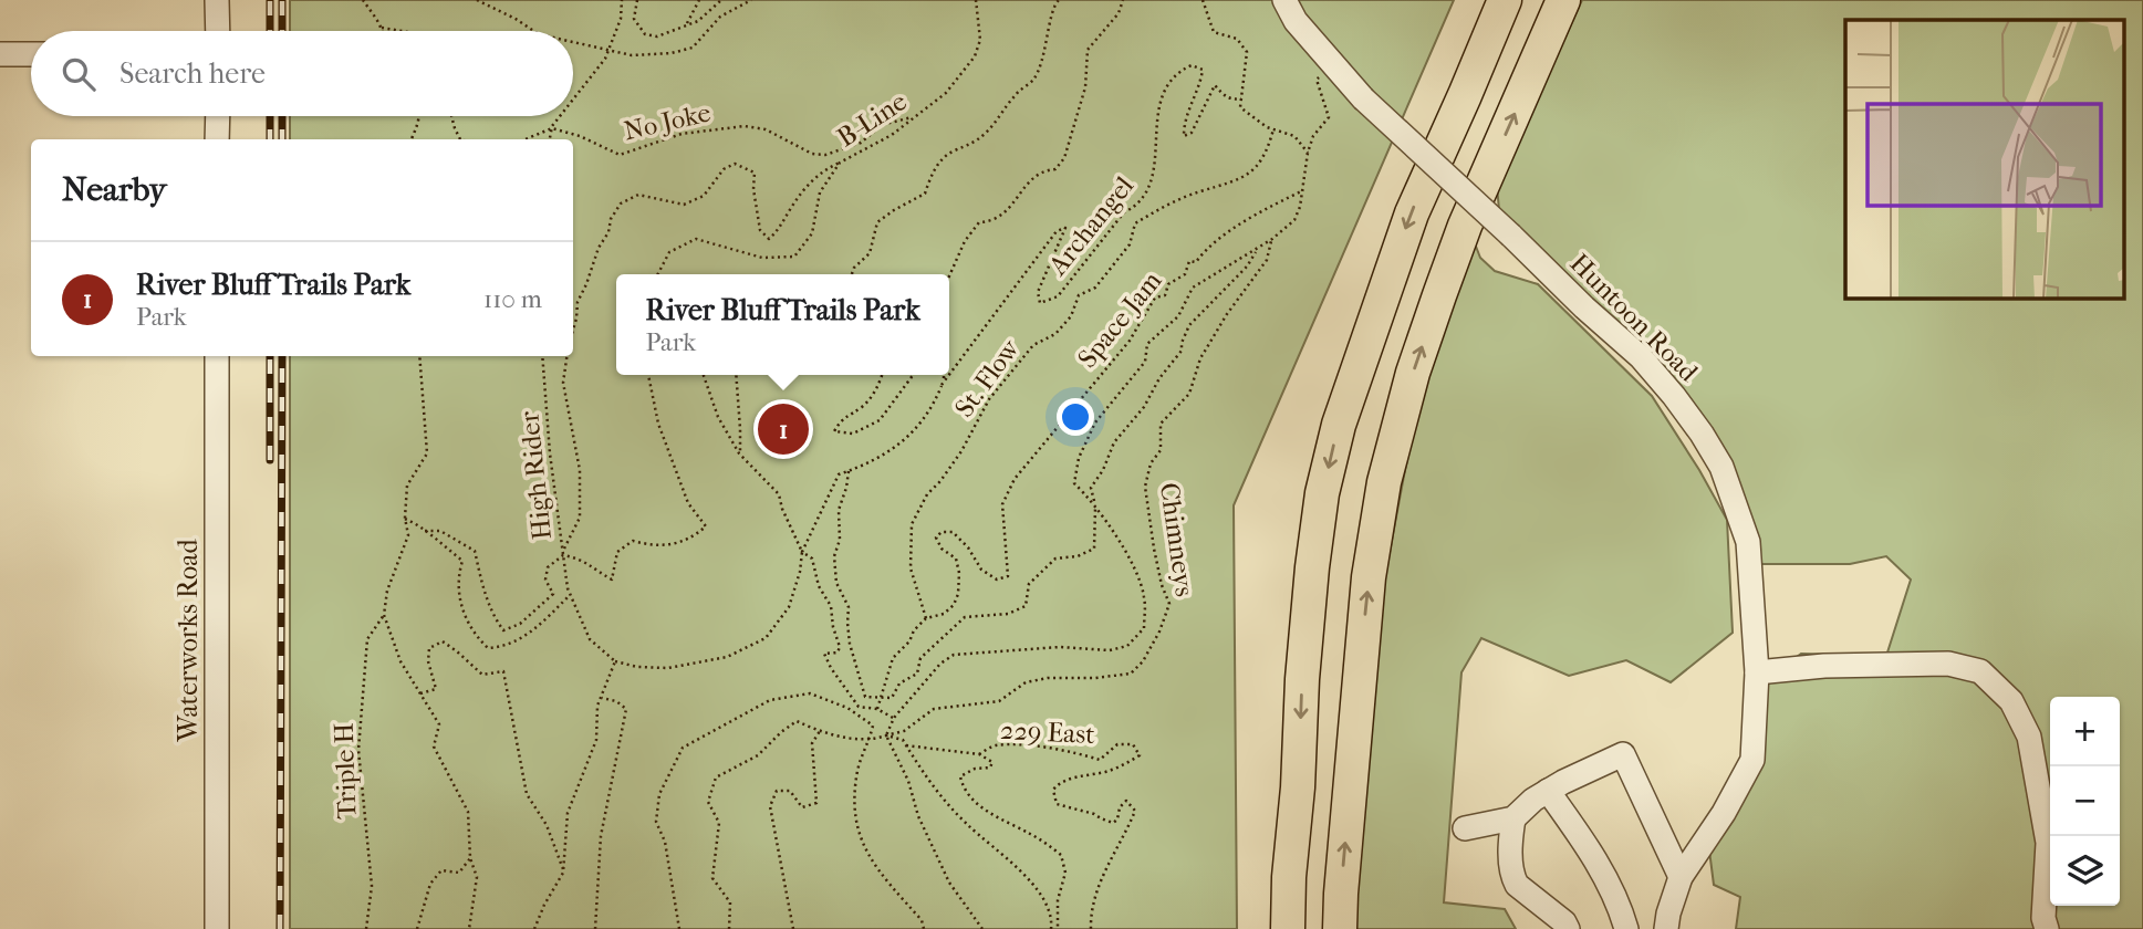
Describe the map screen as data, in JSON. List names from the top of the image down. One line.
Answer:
{"streets":{"street":["Huntoon Road","Waterworks Road"],"path":["B-Line","No Joke","Archangel","Space Jam","St. Flow","High Rider","Chimneys","229 East","Triple H"]},"crossings":[["B-Line","No Joke"],["Space Jam","St. Flow"]],"page":{"search":"Search here","heading":"Nearby","list":[{"mark":"1","name":"River Bluff Trails Park","note":"Park","value":"110 m"}],"popup":["River Bluff Trails Park","Park"],"pins":"1","map_buttons":["+","−"]}}
